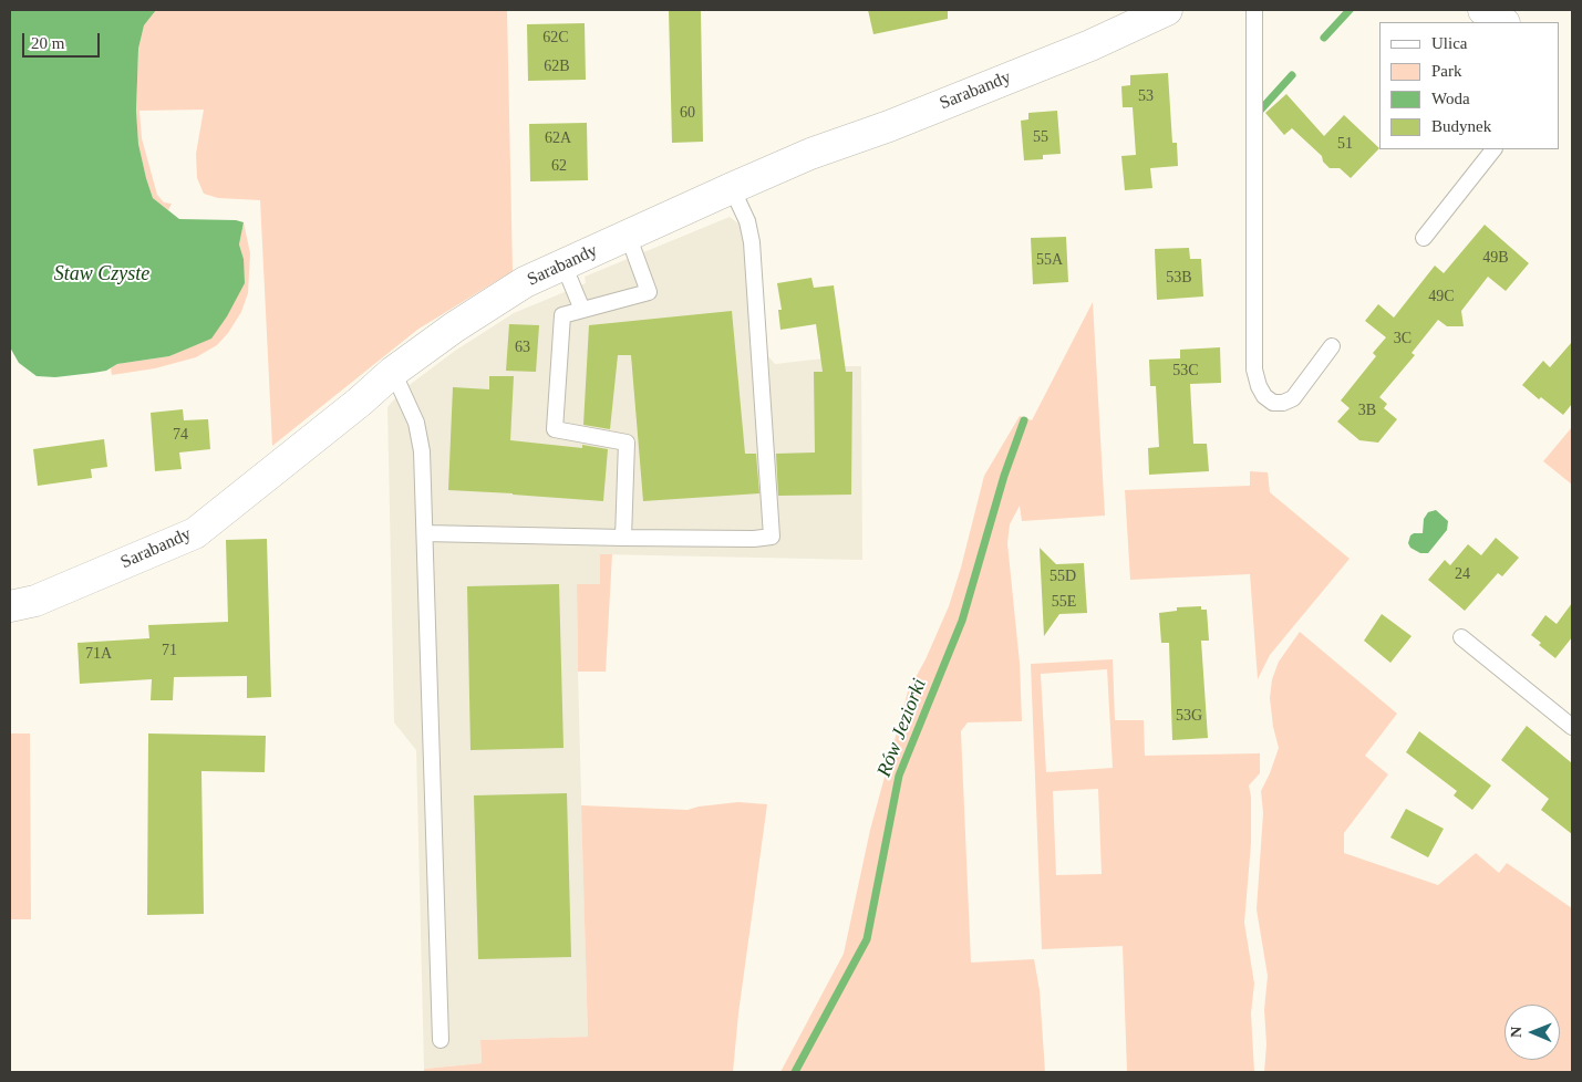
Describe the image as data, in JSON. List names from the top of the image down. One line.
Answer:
{"streets":{"street":["Sarabandy"]},"water":["Staw Czyste","Rów Jeziorki"],"house_numbers":["62C","62B","53","60","55","62A","51","62","49B","55A","53B","49C","3C","63","53C","3B","74","24","55D","55E","71","71A","53G"],"legend":["Ulica","Park","Woda","Budynek"],"scale_bar":"20 m","north":"left"}
